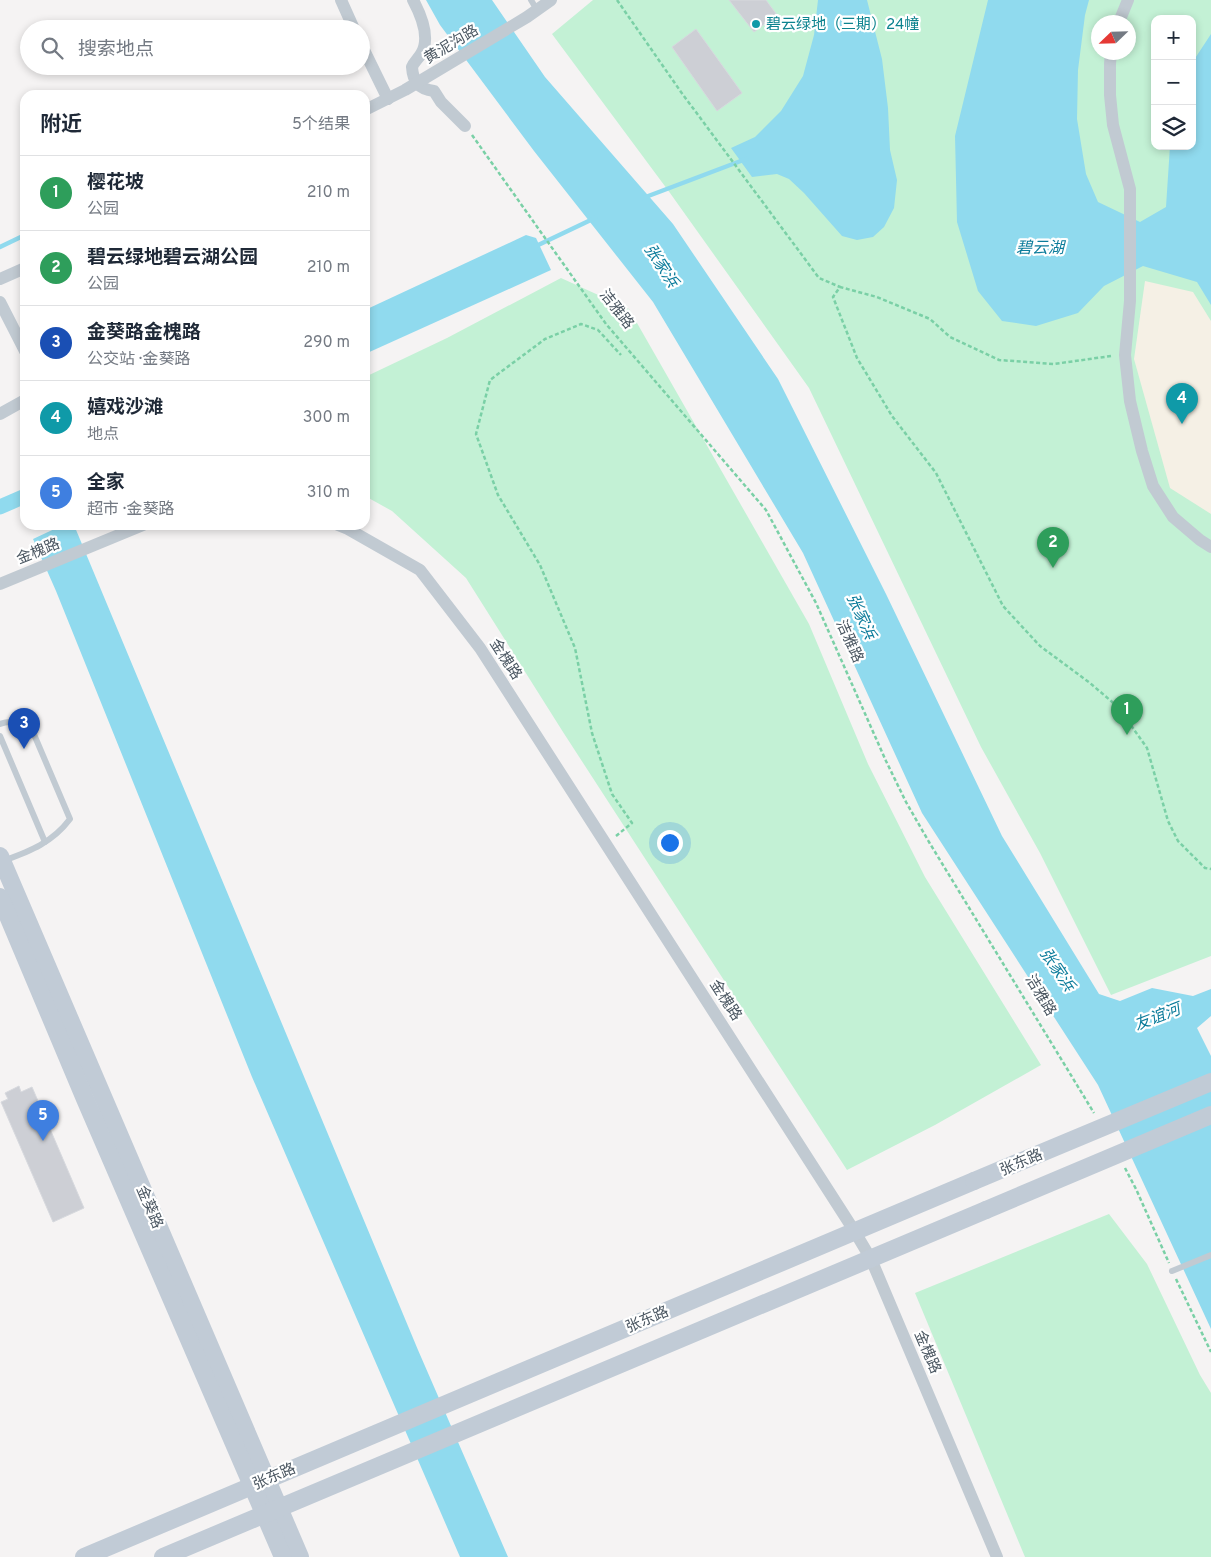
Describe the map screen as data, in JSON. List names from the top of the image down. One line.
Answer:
{"streets":{"main road":["张东路","金葵路"],"street":["黄泥沟路","金槐路"],"path":["洁雅路"]},"crossings":[["金槐路","张东路"],["张东路","金葵路"]],"water":["碧云湖","张家浜","友谊河"],"places":["碧云绿地（三期）24幢"],"north":"bottom left","page":{"map_buttons":["+","−"],"search":"搜索地点","heading":["附近","5个结果"],"list":[{"mark":"1","name":"樱花坡","note":"公园","value":"210 m"},{"mark":"2","name":"碧云绿地·碧云湖公园","note":"公园","value":"210 m"},{"mark":"3","name":"金葵路金槐路","note":"公交站 · 金葵路","value":"290 m"},{"mark":"4","name":"嬉戏沙滩","note":"地点","value":"300 m"},{"mark":"5","name":"全家","note":"超市 · 金葵路","value":"310 m"}],"pins":["4","2","1","3","5"]}}
